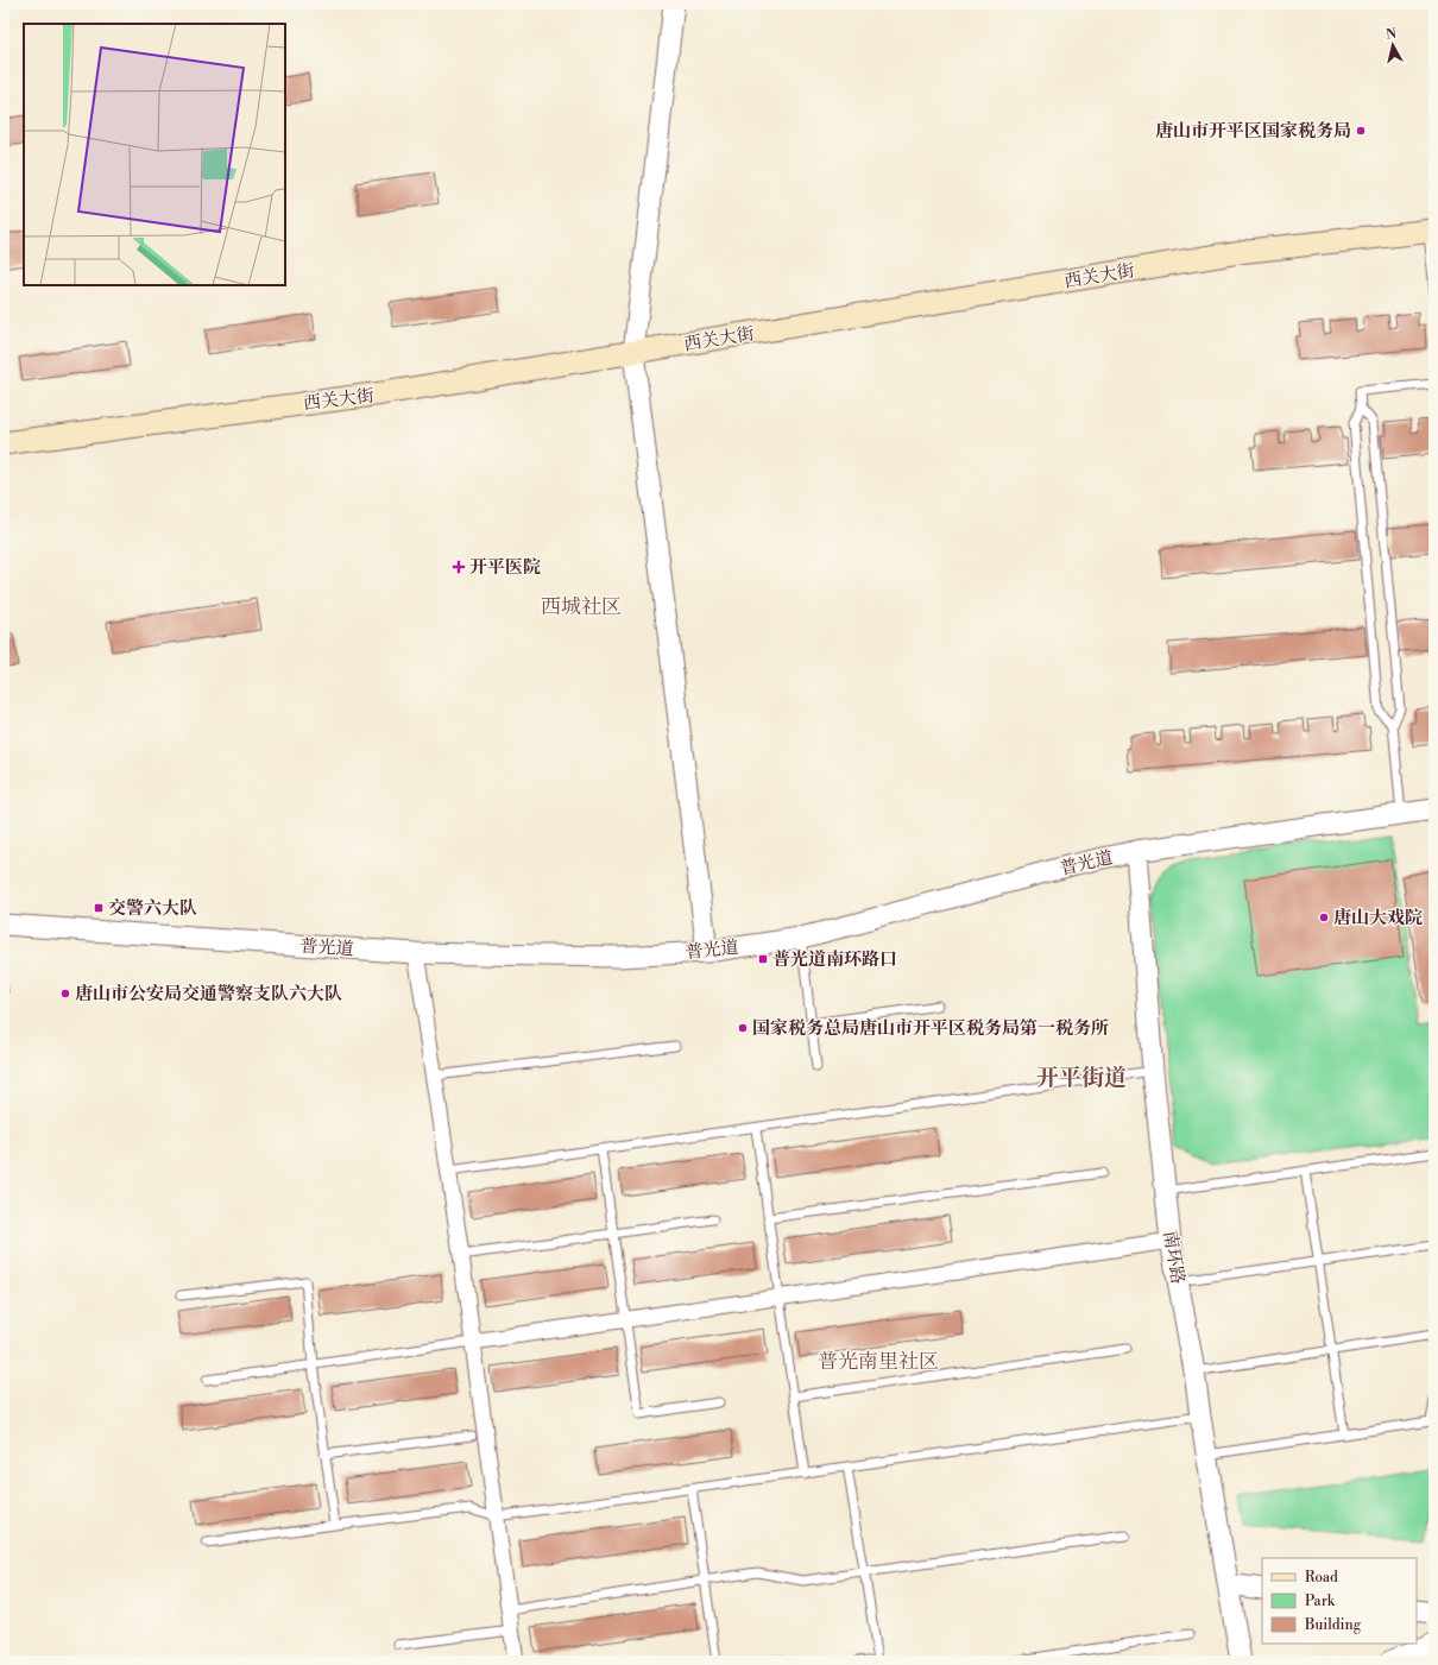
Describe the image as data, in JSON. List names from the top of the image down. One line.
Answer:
{"streets":{"main road":["西关大街"],"street":["普光道","南环路"]},"crossings":[["普光道","南环路"]],"districts":["西城社区","开平街道","普光南里社区"],"places":{"other":["唐山市开平区国家税务局","唐山大戏院","唐山市公安局交通警察支队六大队","国家税务总局唐山市开平区税务局第一税务所"],"health":["开平医院"],"transit":["交警六大队","普光道南环路口"]},"legend":["Road","Park","Building"],"north":"top"}
